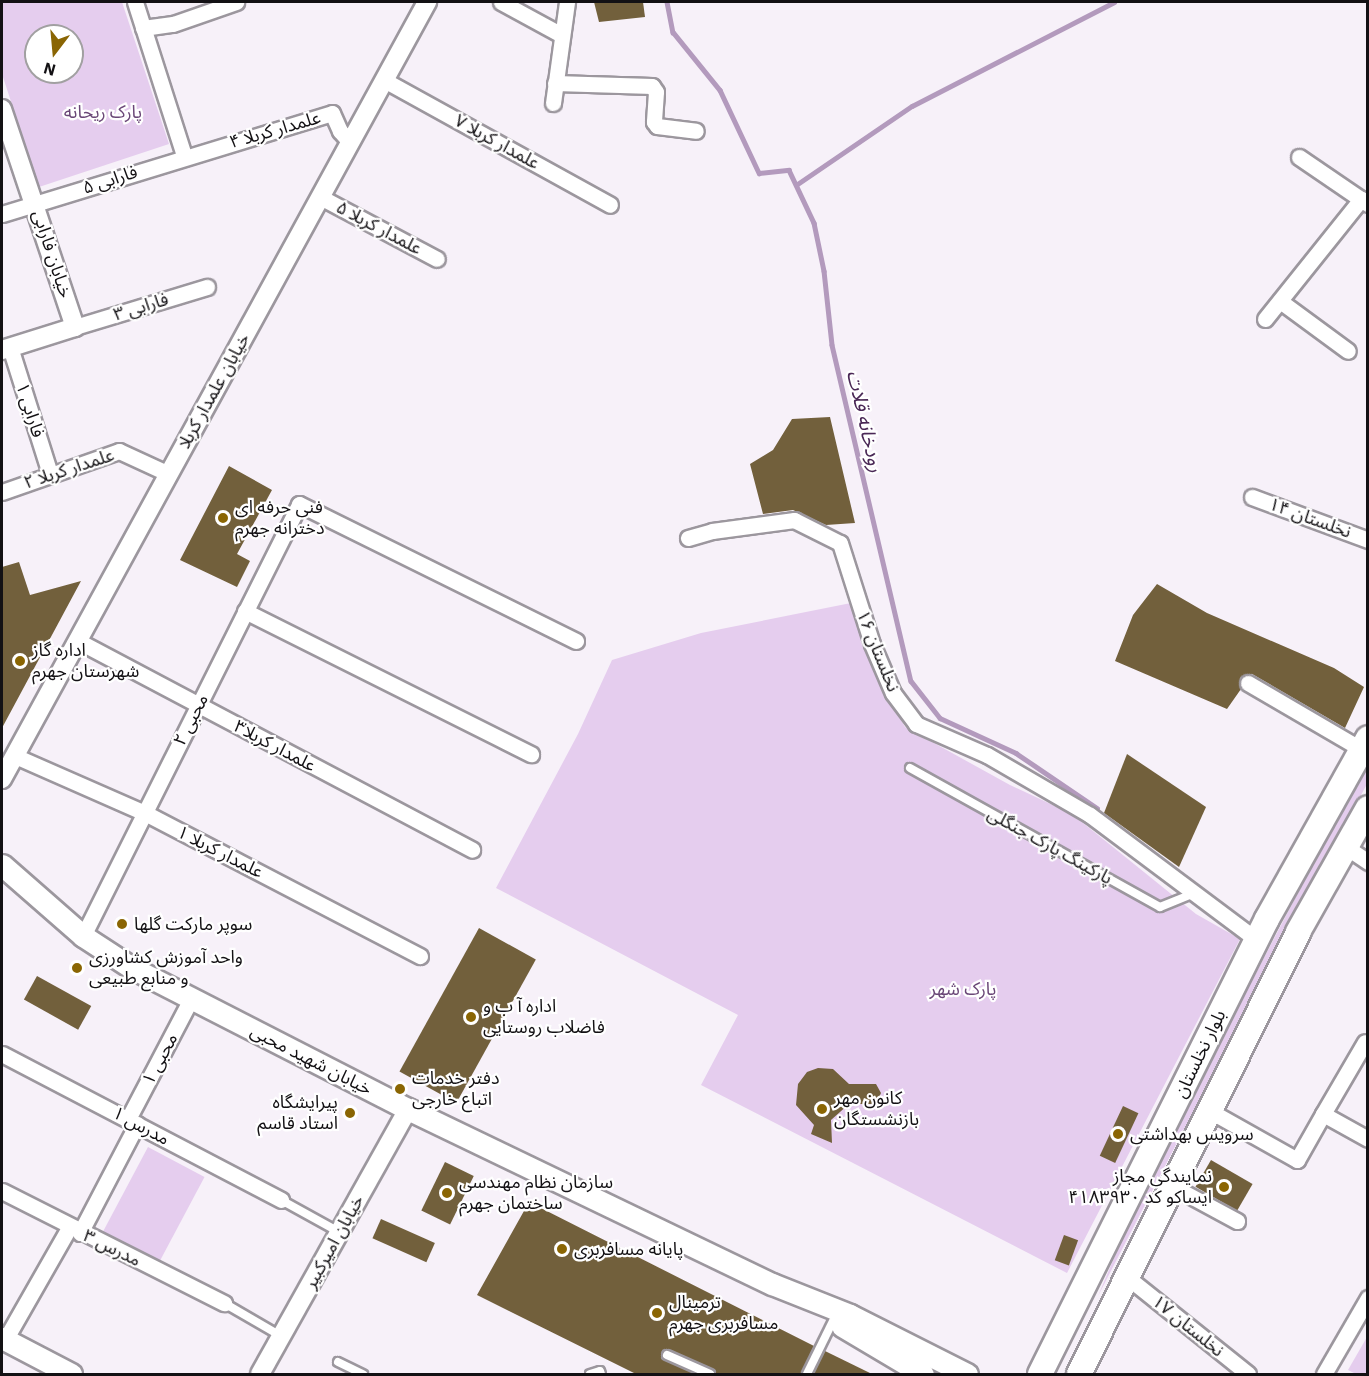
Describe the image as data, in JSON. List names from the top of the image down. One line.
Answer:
{"streets":{"main road":["بلوار نخلستان","خیابان شهید محبی"],"street":["علمدار کربلا ۴","علمدار کربلا ۷","فارابی ۵","علمدار کربلا ۵","خیابان فارابی","فارابی ۳","خیابان علمدار کربلا","فارابی ۱","علمدار کربلا ۲","نخلستان ۱۴","نخلستان ۱۶","محبی ۲","علمدار کربلا۳","علمدار کربلا ۱","محبی ۱","مدرس ۱","خیابان امیرکبیر","مدرس ۳","نخلستان ۱۷"],"lane":["پارکینگ پارک جنگلی"]},"crossings":[["علمدار کربلا ۴","فارابی ۵"],["علمدار کربلا ۴","خیابان علمدار کربلا"],["علمدار کربلا ۷","خیابان علمدار کربلا"],["فارابی ۵","خیابان فارابی"],["علمدار کربلا ۵","خیابان علمدار کربلا"],["خیابان فارابی","فارابی ۳"],["خیابان علمدار کربلا","علمدار کربلا ۲"],["خیابان علمدار کربلا","علمدار کربلا۳"],["خیابان علمدار کربلا","علمدار کربلا ۱"],["فارابی ۱","علمدار کربلا ۲"],["نخلستان ۱۶","پارکینگ پارک جنگلی"],["نخلستان ۱۶","بلوار نخلستان"],["محبی ۲","علمدار کربلا۳"],["محبی ۲","علمدار کربلا ۱"],["محبی ۲","خیابان شهید محبی"],["بلوار نخلستان","نخلستان ۱۷"],["محبی ۱","خیابان شهید محبی"],["محبی ۱","مدرس ۱"],["محبی ۱","مدرس ۳"],["خیابان شهید محبی","خیابان امیرکبیر"]],"water":["رودخانه قلات"],"parks":["پارک ریحانه","پارک شهر"],"places":["فنی حرفه ای دخترانه جهرم","اداره گاز شهرستان جهرم","سوپر مارکت گلها","واحد آموزش کشاورزی و منابع طبیعی","اداره آ ب و فاضلاب روستایی","دفتر خدمات اتباع خارجی","کانون مهر بازنشستگان","پیرایشگاه استاد قاسم","سرویس بهداشتی","نمایندگی مجاز ایساکو کد ۴۱۸۳۹۳۰","سازمان نظام مهندسی ساختمان جهرم","پایانه مسافربری","ترمینال مسافربری جهرم"],"north":"bottom"}
